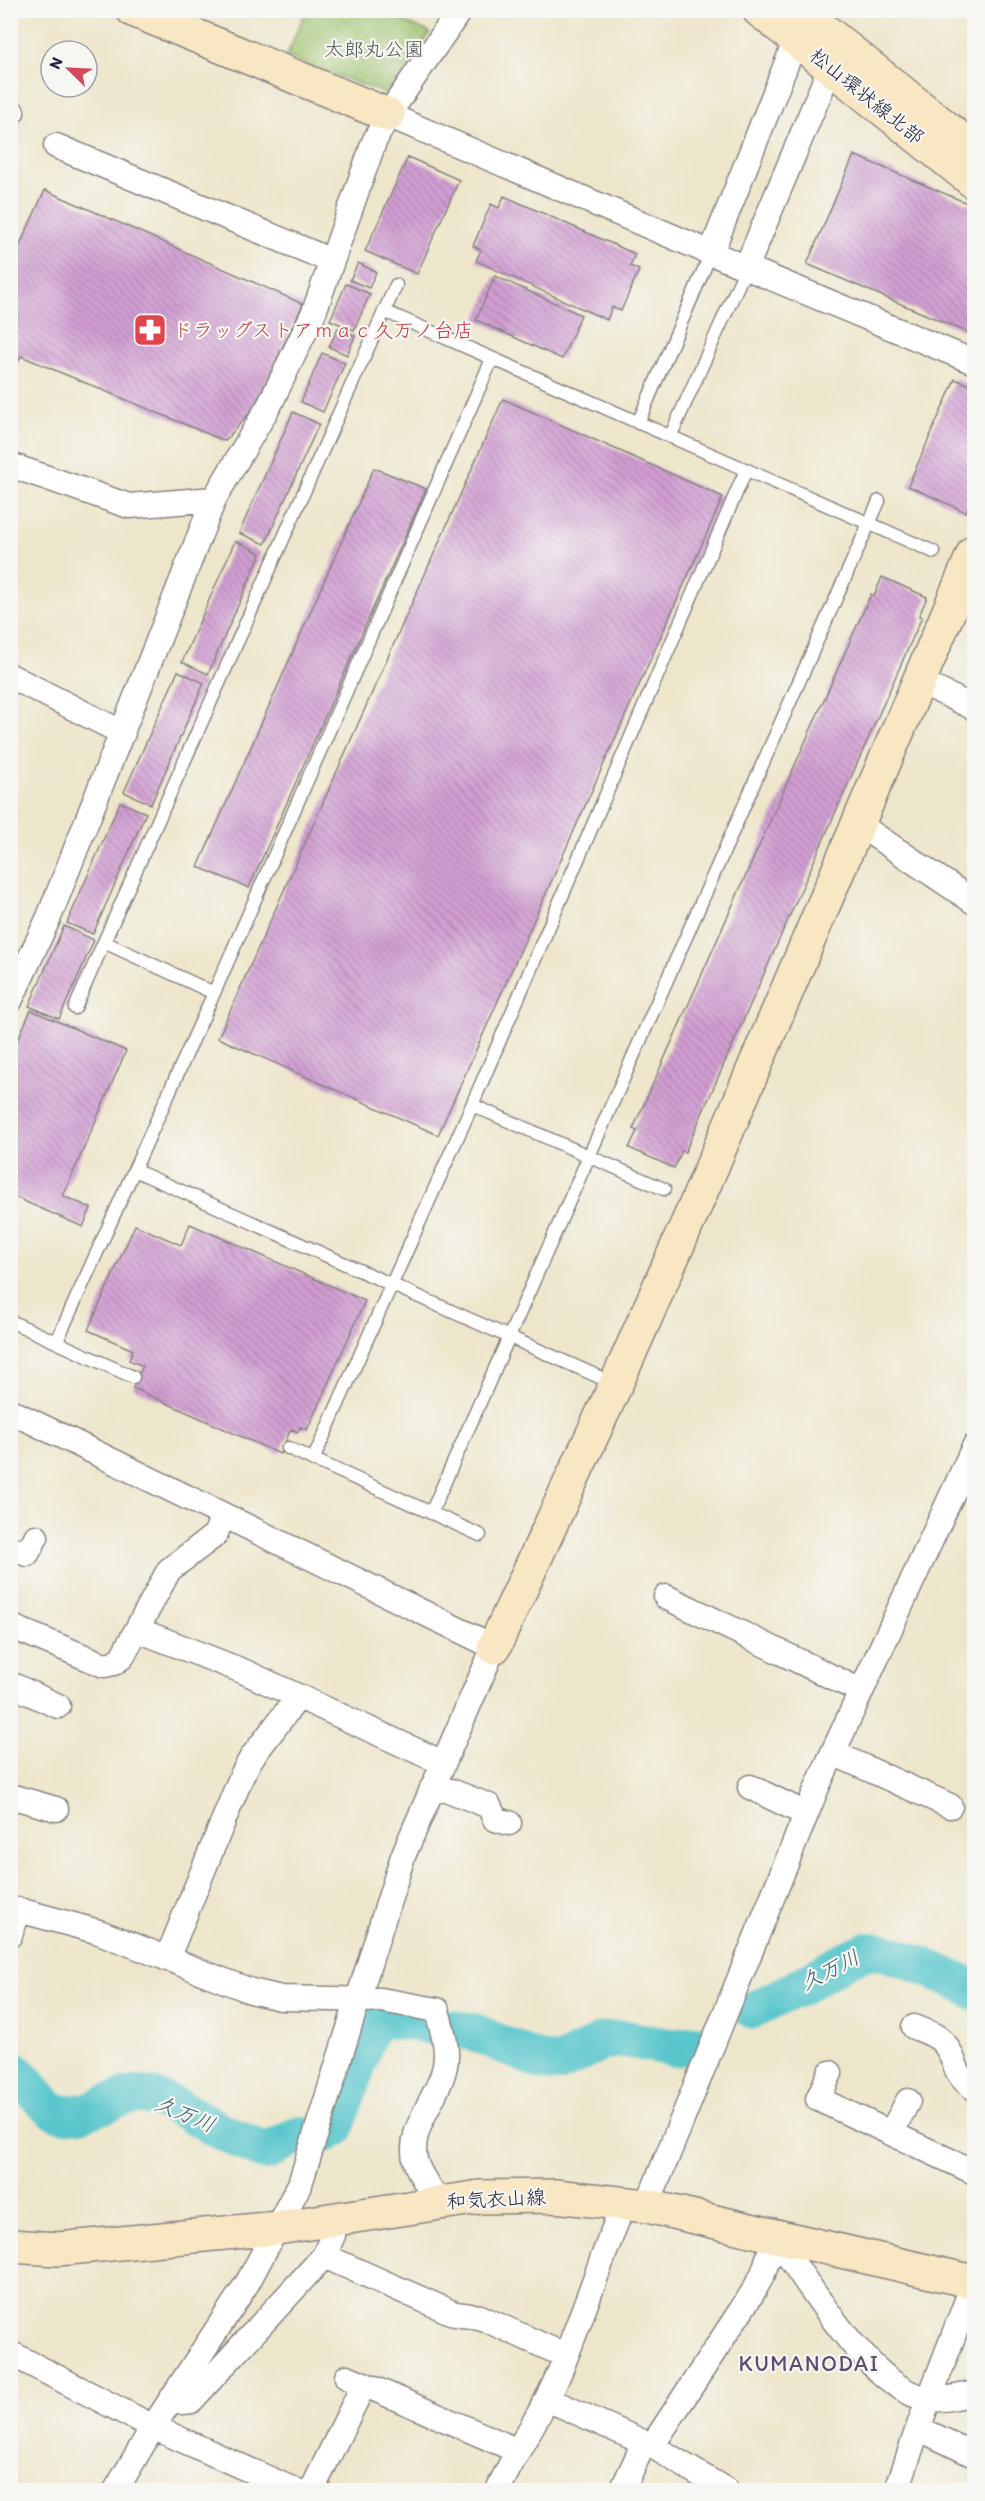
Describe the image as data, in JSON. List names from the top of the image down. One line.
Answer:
{"streets":{"street":["松山環状線北部","和気衣山線"]},"districts":["KUMANODAI"],"water":["久万川"],"parks":["太郎丸公園"],"places":{"pharmacy":["ドラッグストアｍａｃ久万ノ台店"]},"north":"top left"}
